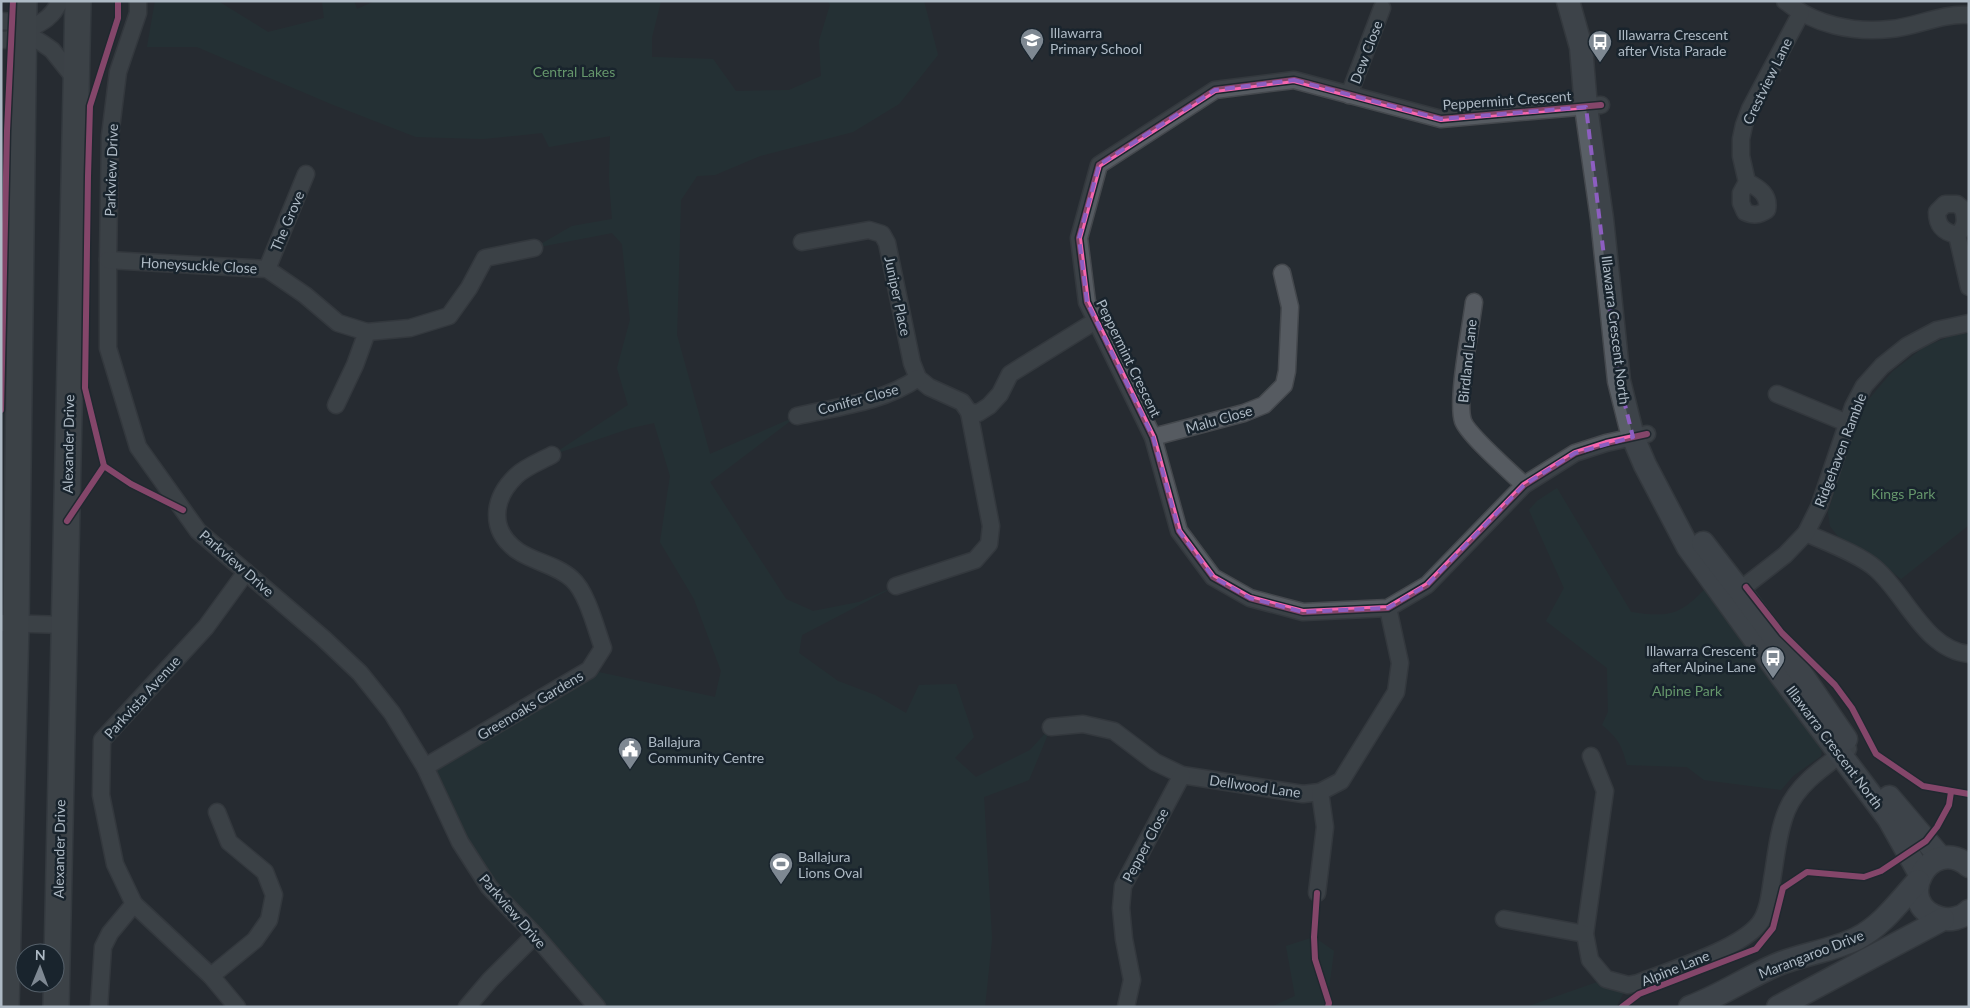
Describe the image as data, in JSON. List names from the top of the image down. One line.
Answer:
{"streets":{"main road":["Illawarra Crescent North","Alexander Drive","Marangaroo Drive"],"street":["Dew Close","Crestview Lane","Peppermint Crescent","Parkview Drive","The Grove","Honeysuckle Close","Juniper Place","Birdland Lane","Conifer Close","Malu Close","Ridgehaven Ramble","Parkvista Avenue","Greenoaks Gardens","Dellwood Lane","Pepper Close","Alpine Lane"]},"crossings":[["Dew Close","Peppermint Crescent"],["Peppermint Crescent","Illawarra Crescent North"],["Peppermint Crescent","Birdland Lane"],["Peppermint Crescent","Malu Close"],["Peppermint Crescent","Dellwood Lane"],["Parkview Drive","Honeysuckle Close"],["Parkview Drive","Parkvista Avenue"],["Parkview Drive","Greenoaks Gardens"],["The Grove","Honeysuckle Close"],["Juniper Place","Conifer Close"],["Illawarra Crescent North","Ridgehaven Ramble"],["Illawarra Crescent North","Marangaroo Drive"],["Illawarra Crescent North","Alpine Lane"],["Dellwood Lane","Pepper Close"]],"parks":["Central Lakes","Kings Park","Alpine Park"],"places":{"school or university":["Illawarra Primary School"],"bus stop":["Illawarra Crescent after Vista Parade","Illawarra Crescent after Alpine Lane"],"public building":["Ballajura Community Centre"],"sports":["Ballajura Lions Oval"]},"north":"top"}
